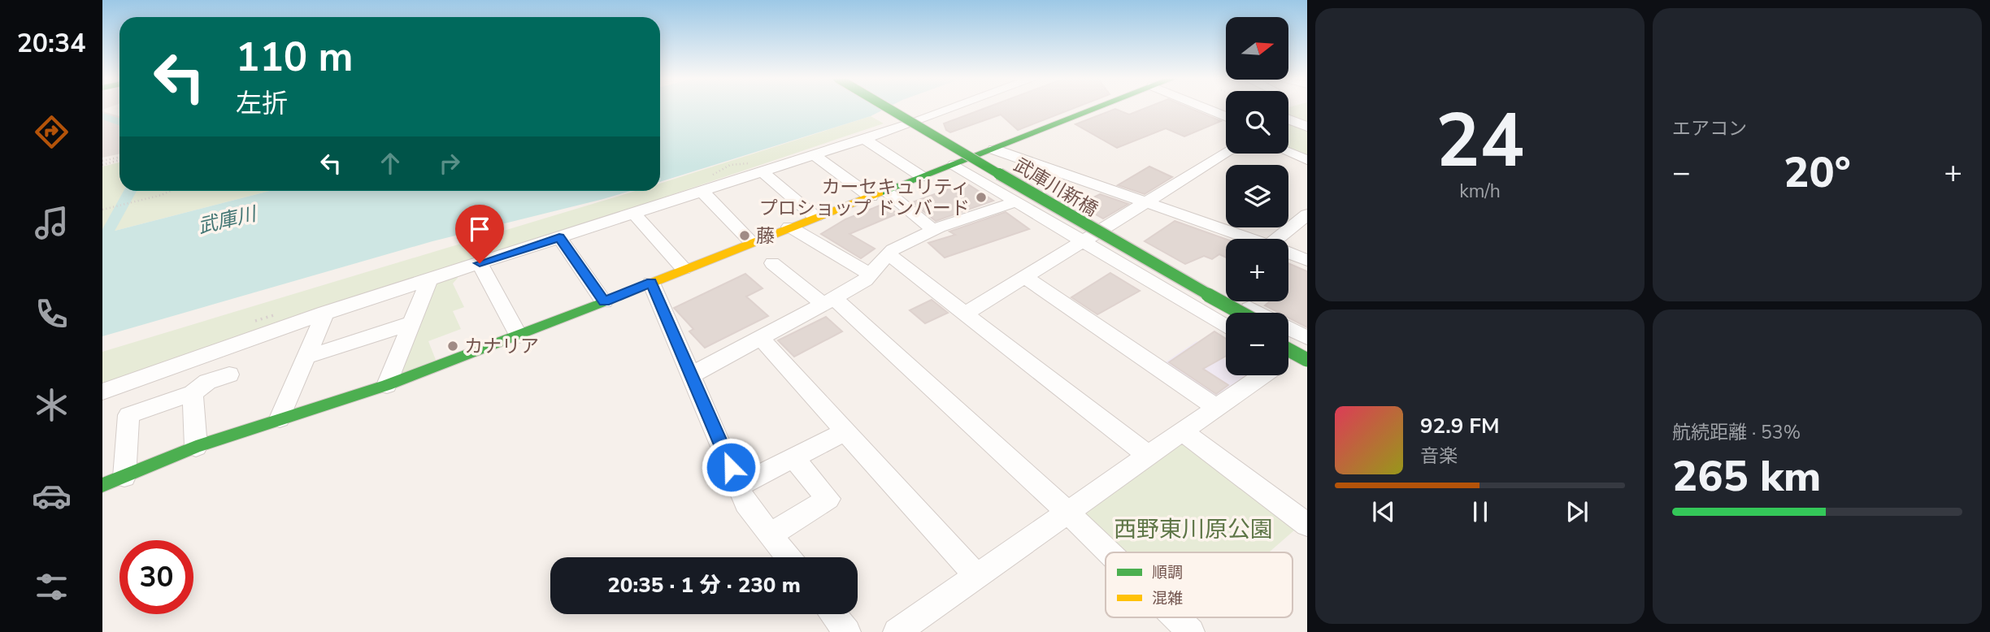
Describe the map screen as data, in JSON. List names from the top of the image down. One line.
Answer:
{"streets":{"street":["武庫川新橋"]},"water":["武庫川"],"parks":["西野東川原公園"],"places":["カーセキュリティ プロショップ ドンバード","藤","カナリア"],"legend":["順調","混雑"],"north":"right","page":{"tabs":"20:34","tile":[["24","km/h"],"エアコン",["航続距離 · 53%","265 km"]],"map_buttons":["+","−"],"turn":["110 m","左折"],"heat":["−","20°","+"],"song":["92.9 FM","音楽"],"limit":"30","trip":"20:35 · 1 分 · 230 m"}}
